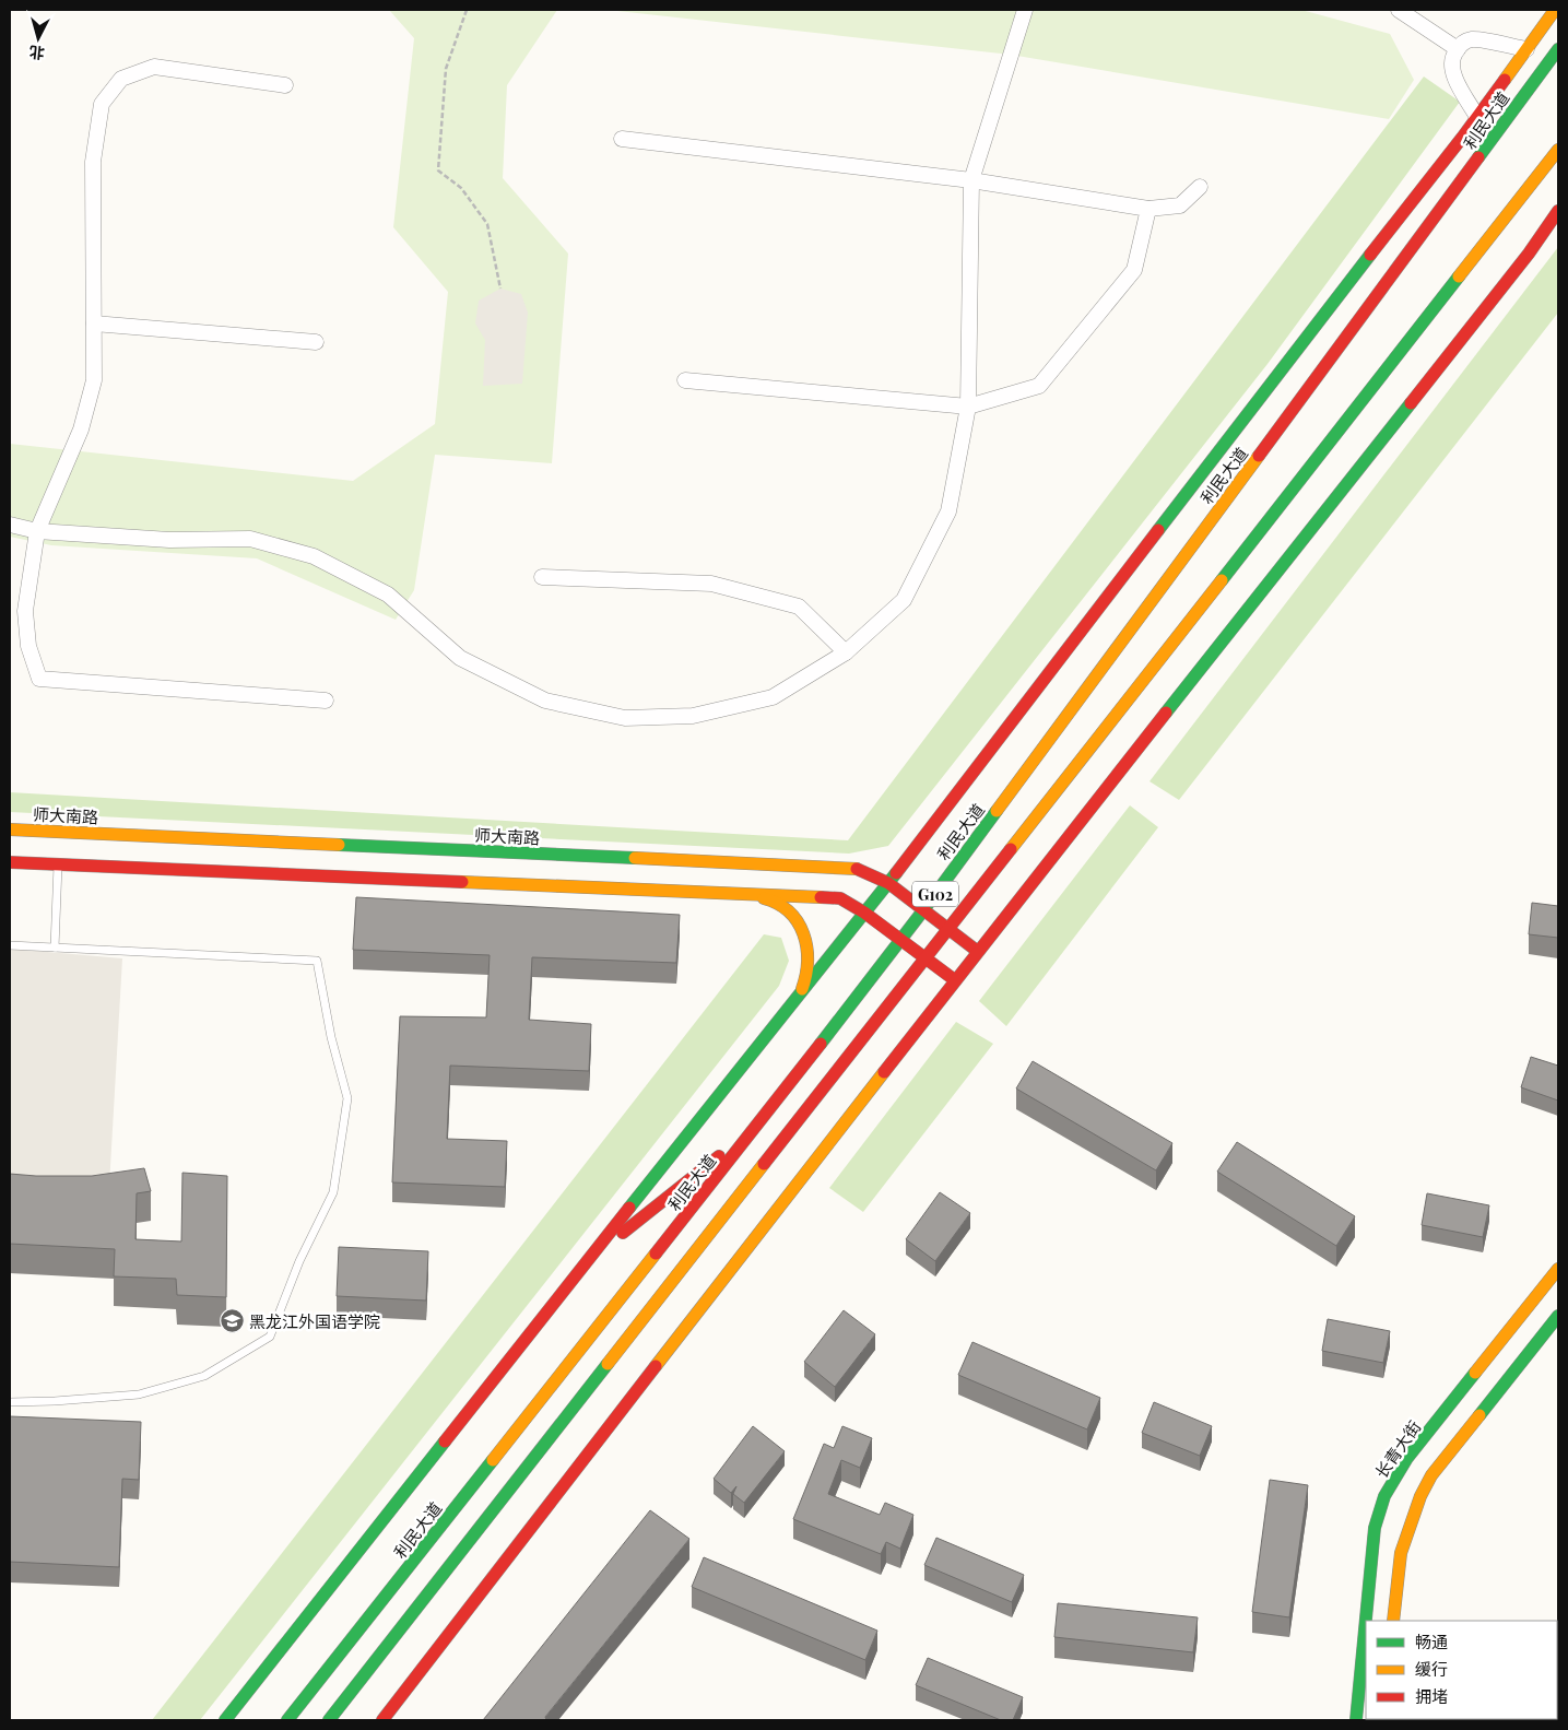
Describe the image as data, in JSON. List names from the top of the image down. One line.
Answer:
{"streets":{"main road":["利民大道","师大南路","G102","长青大街"]},"crossings":[["利民大道","师大南路"],["师大南路","G102"]],"places":{"school or university":["黑龙江外国语学院"]},"legend":["畅通","缓行","拥堵"],"north":"bottom"}
